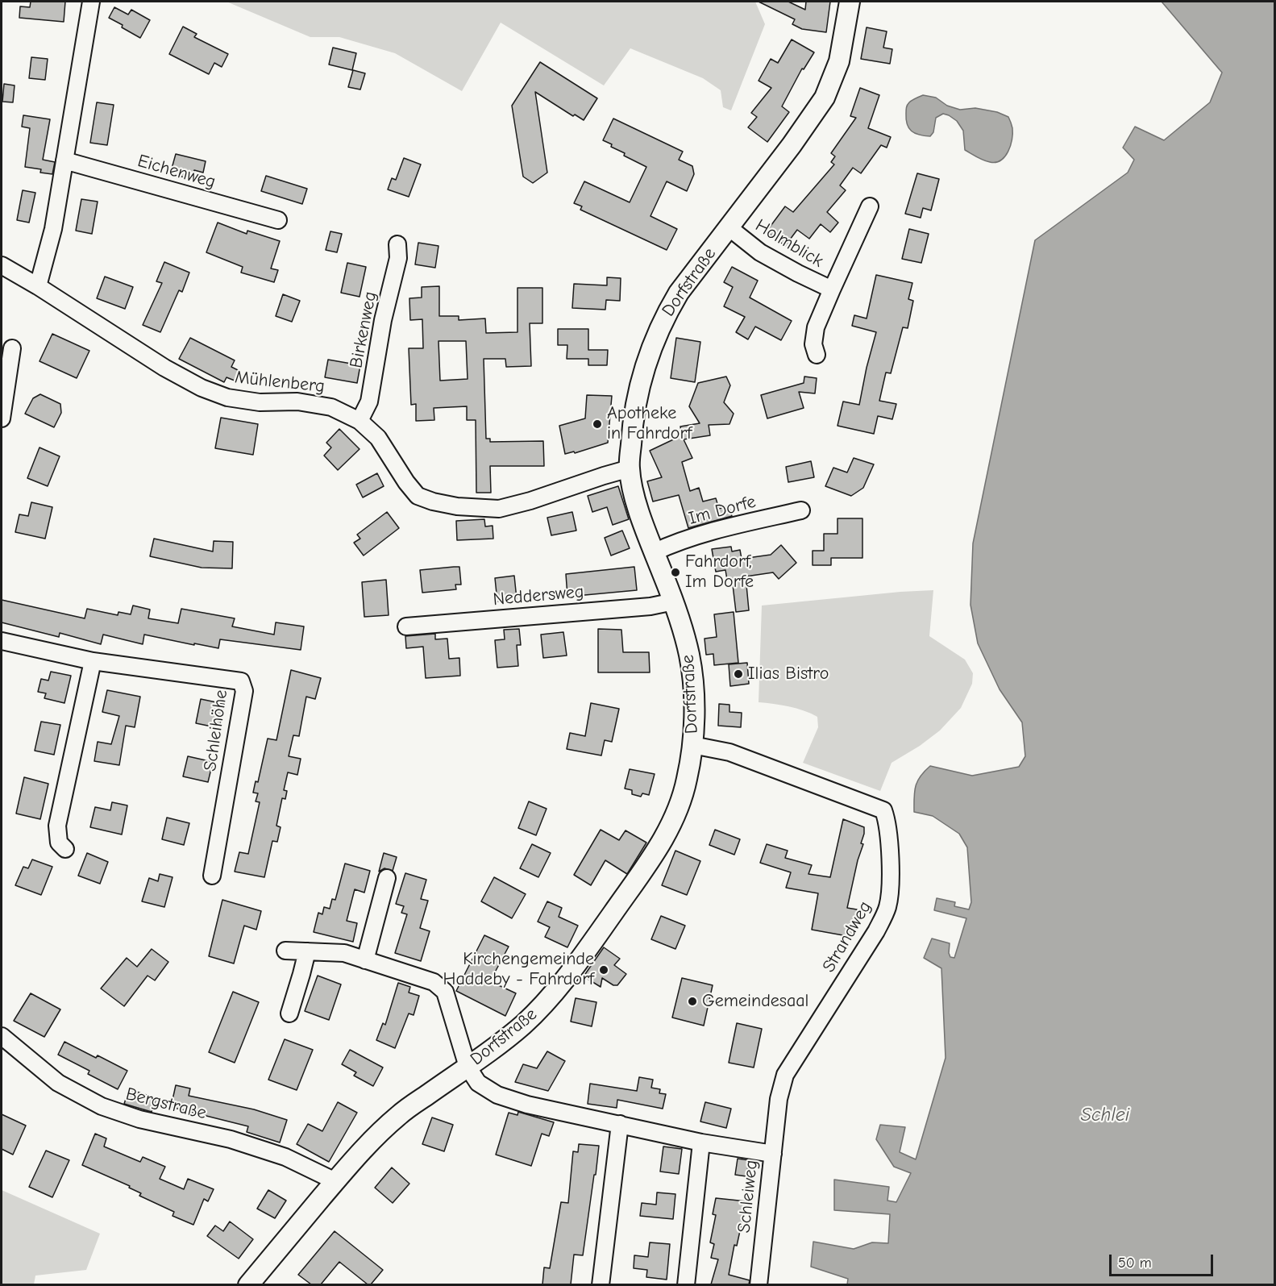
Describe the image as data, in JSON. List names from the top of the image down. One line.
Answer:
{"streets":{"street":["Eichenweg","Holmblick","Dorfstraße","Birkenweg","Mühlenberg","Im Dorfe","Neddersweg","Schleihöhe","Strandweg","Bergstraße","Schleiweg"]},"crossings":[["Holmblick","Dorfstraße"],["Dorfstraße","Mühlenberg"],["Dorfstraße","Im Dorfe"],["Dorfstraße","Neddersweg"],["Dorfstraße","Strandweg"],["Dorfstraße","Bergstraße"],["Dorfstraße","Schleiweg"],["Birkenweg","Mühlenberg"],["Strandweg","Schleiweg"]],"water":["Schlei"],"places":["Apotheke in Fahrdorf","Fahrdorf, Im Dorfe","Ilias Bistro","Kirchengemeinde Haddeby - Fahrdorf","Gemeindesaal"],"scale_bar":"50 m"}
